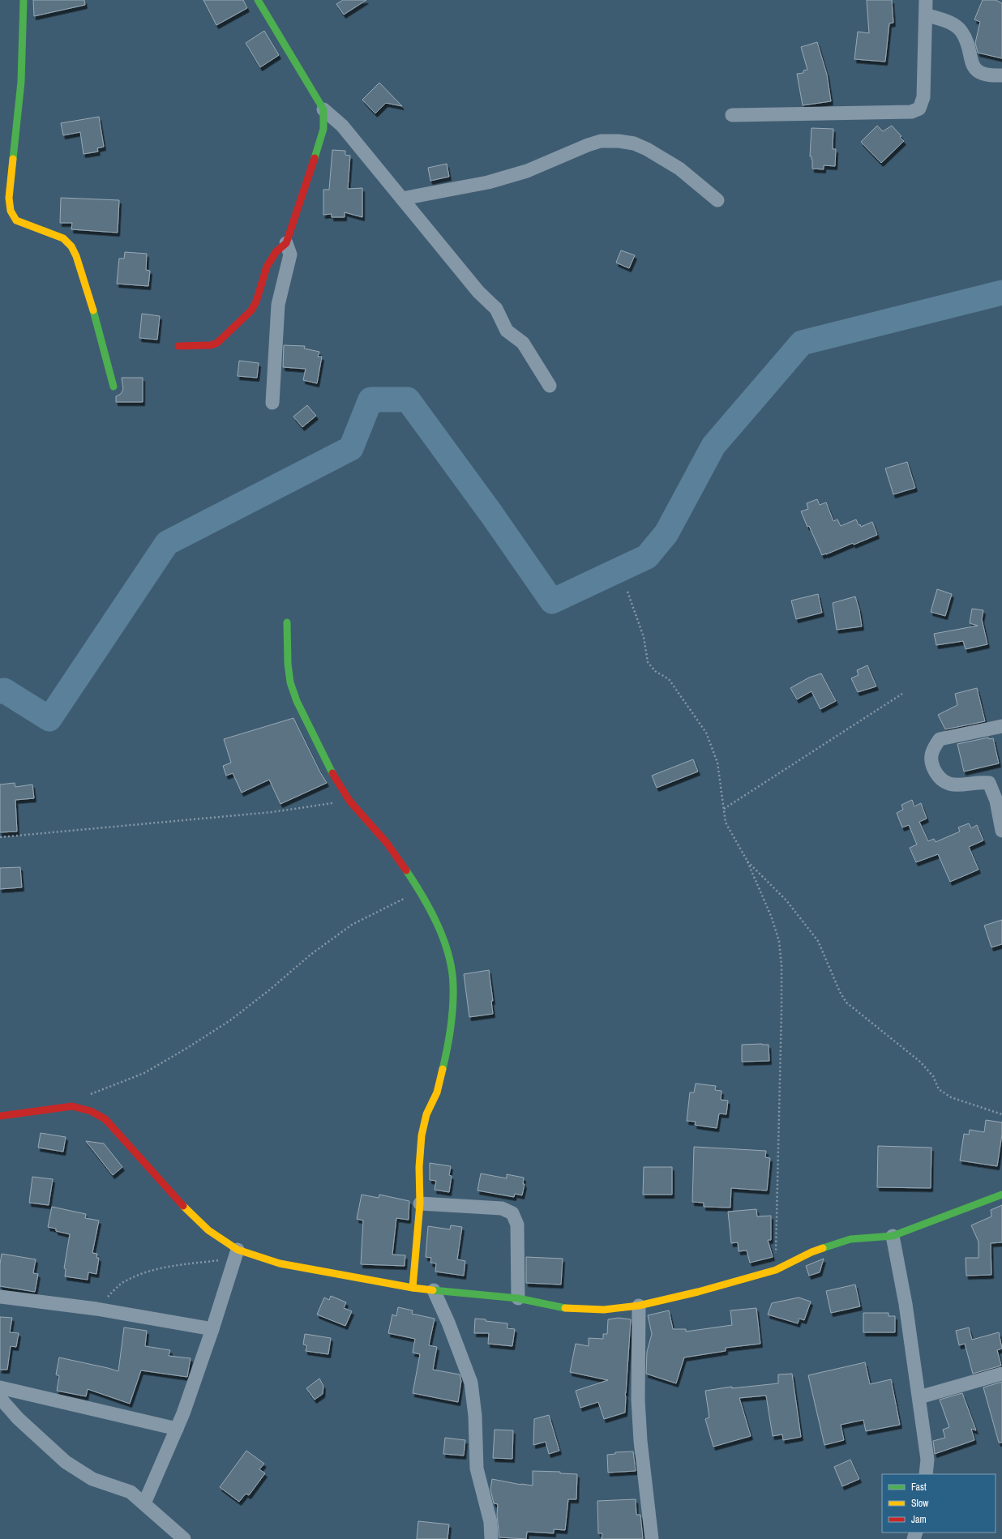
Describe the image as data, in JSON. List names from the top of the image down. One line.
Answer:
{"legend":["Fast","Slow","Jam"]}
